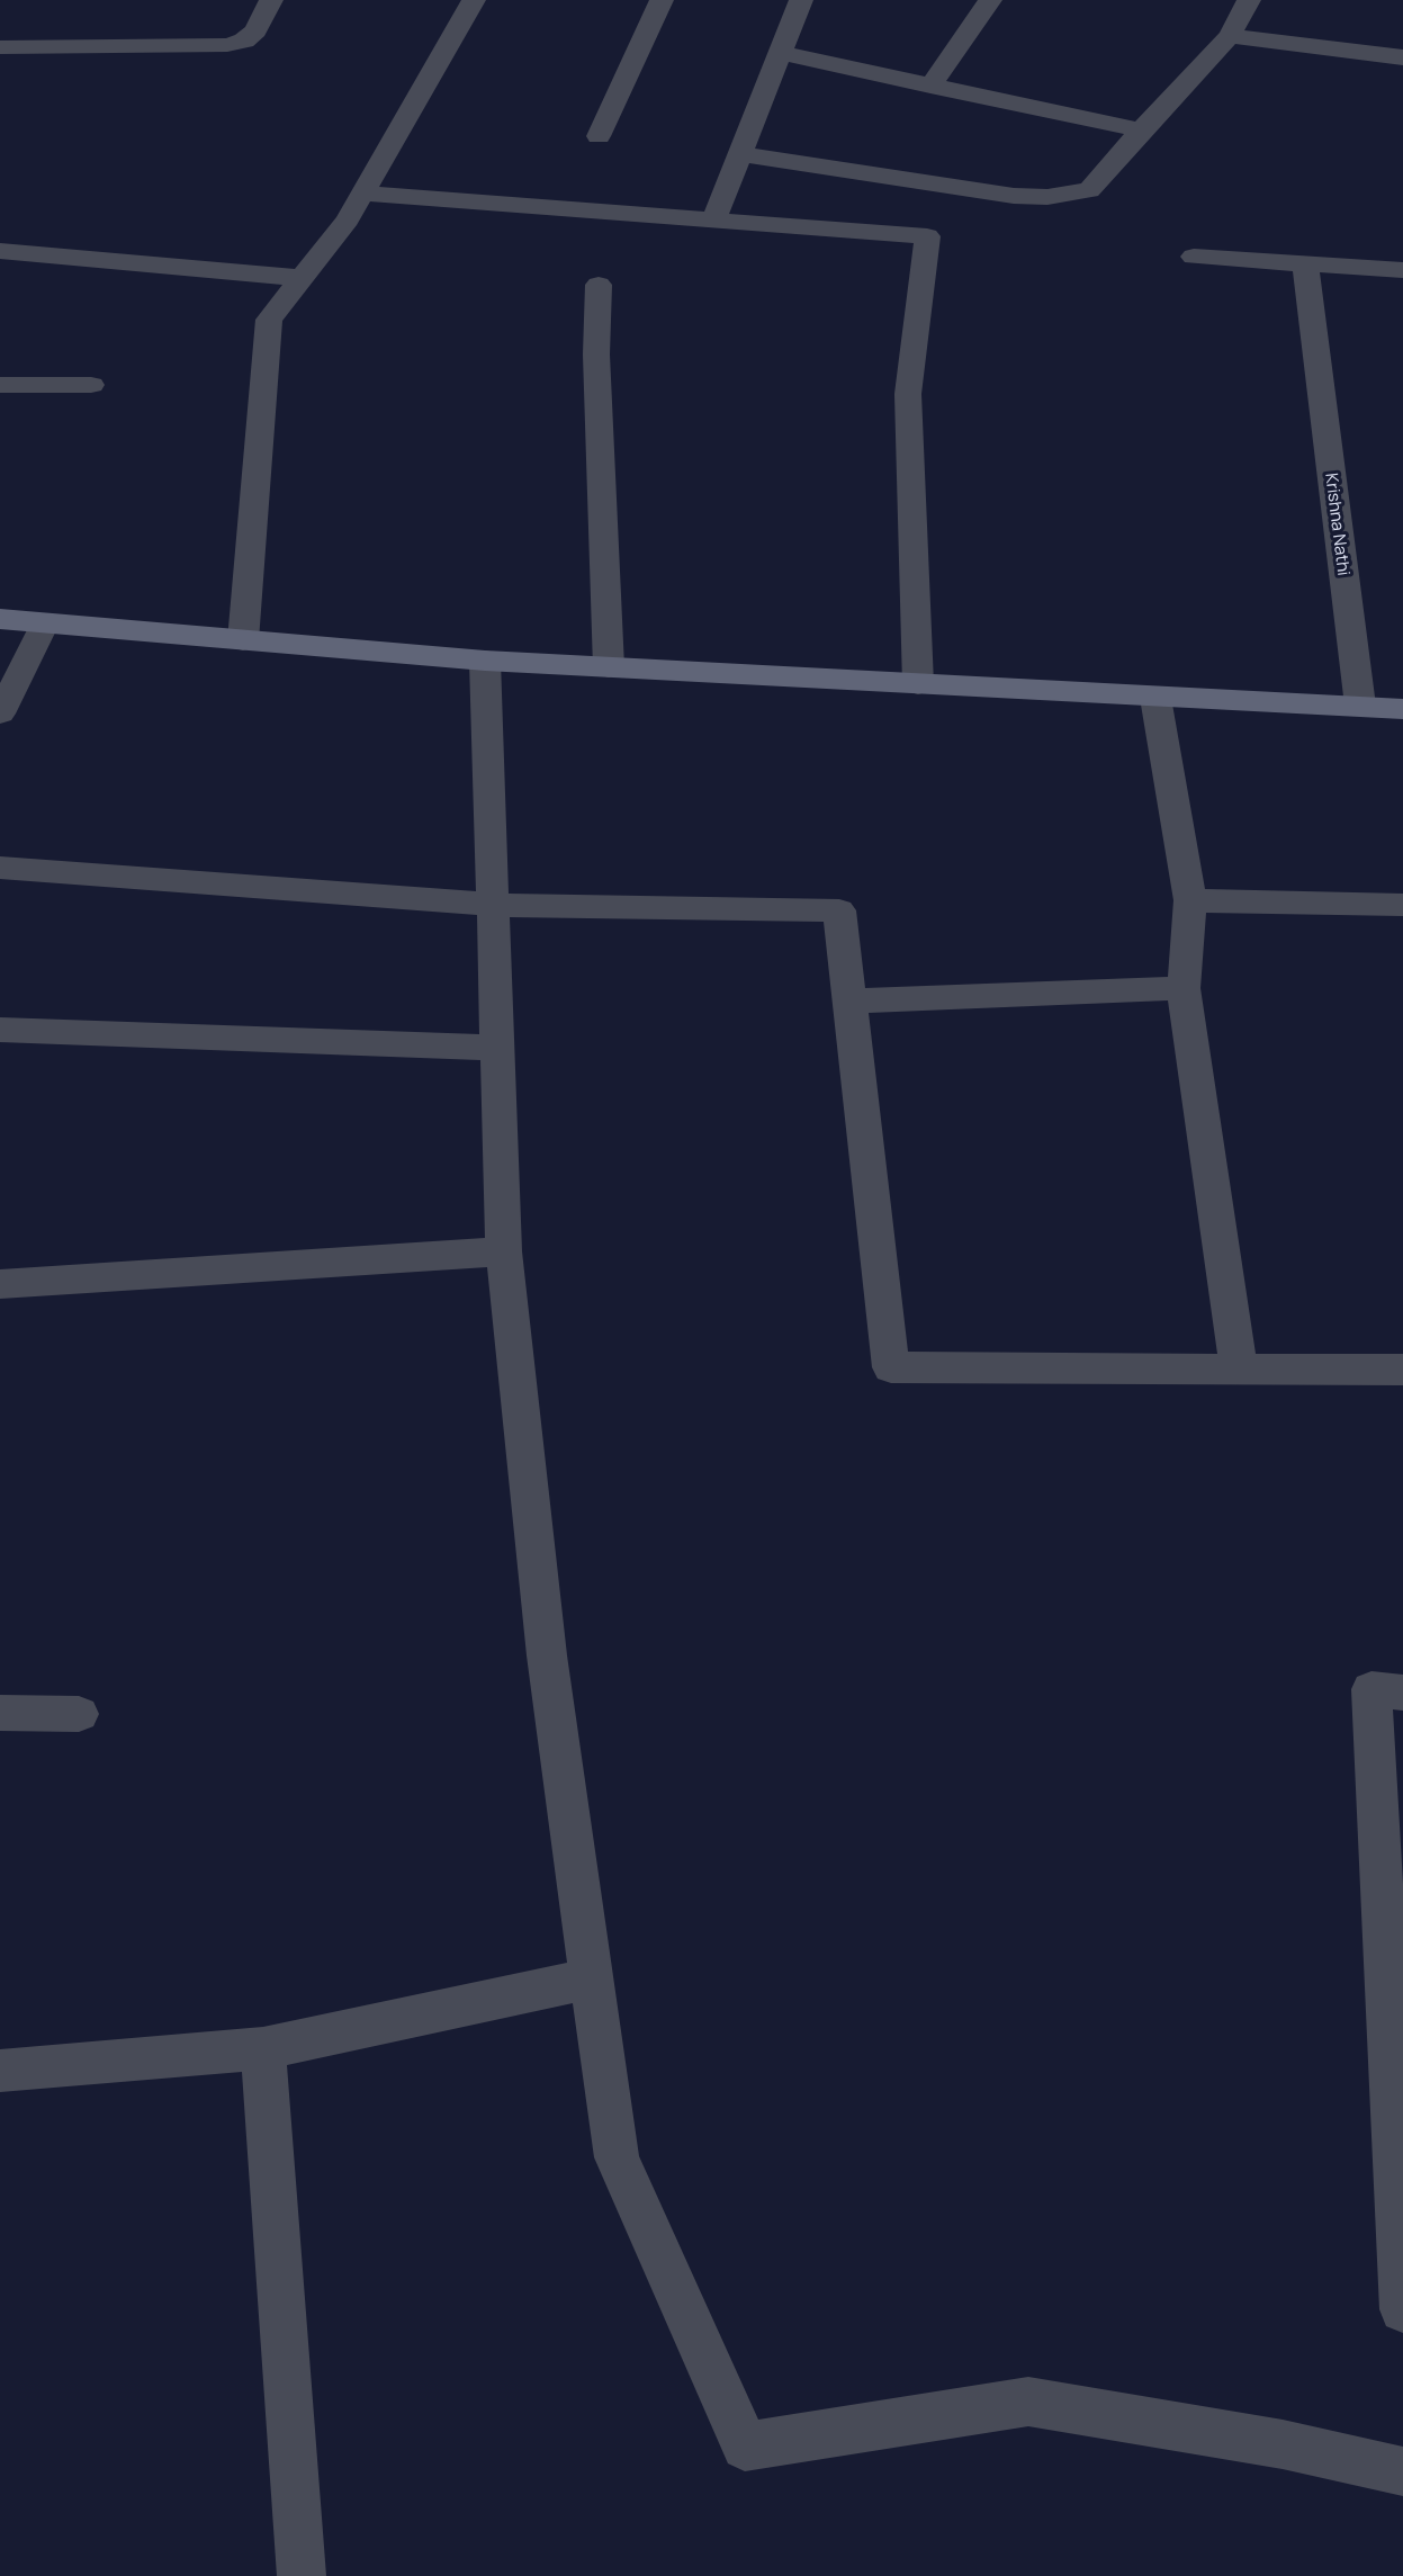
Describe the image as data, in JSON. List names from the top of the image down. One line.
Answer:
{"streets":{"street":["Krishna Nathi"]}}
